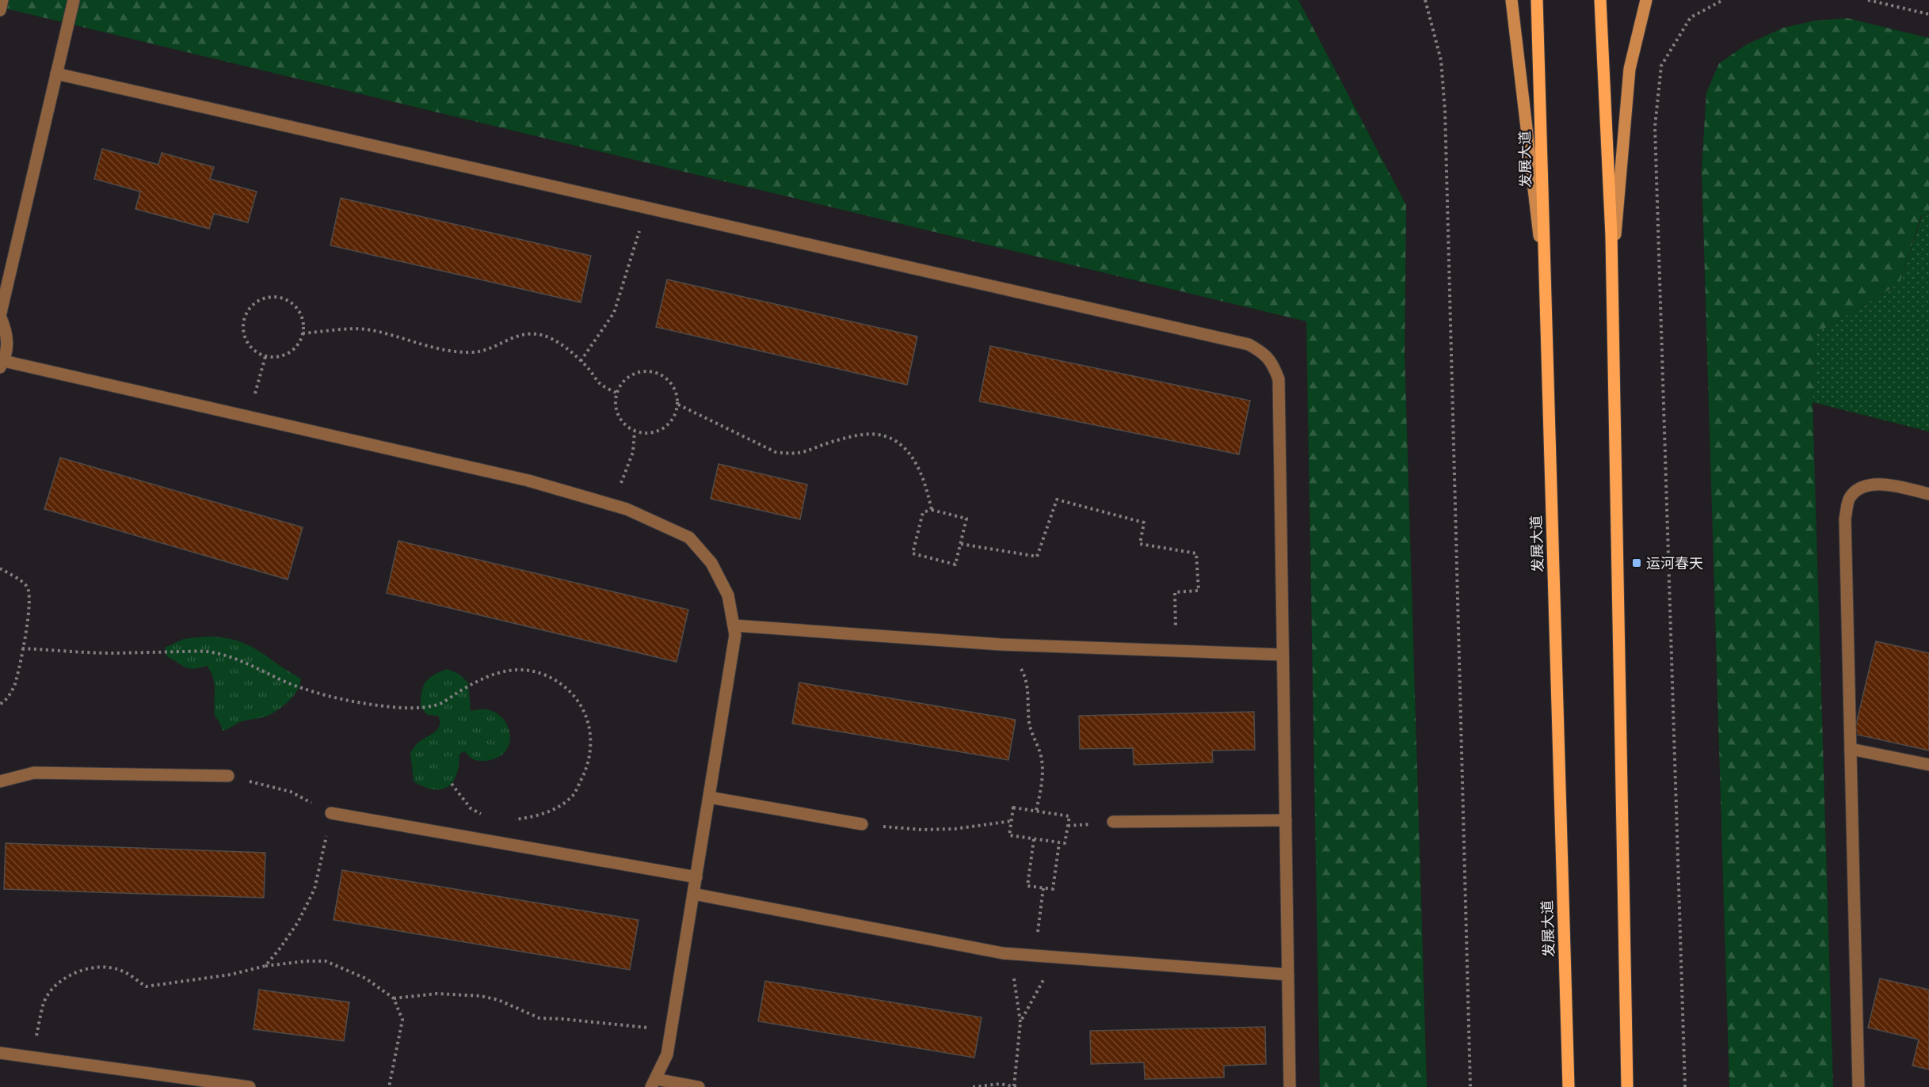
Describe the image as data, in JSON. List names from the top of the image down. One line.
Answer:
{"streets":{"main road":["发展大道"]},"places":{"transit":["运河春天"]}}
